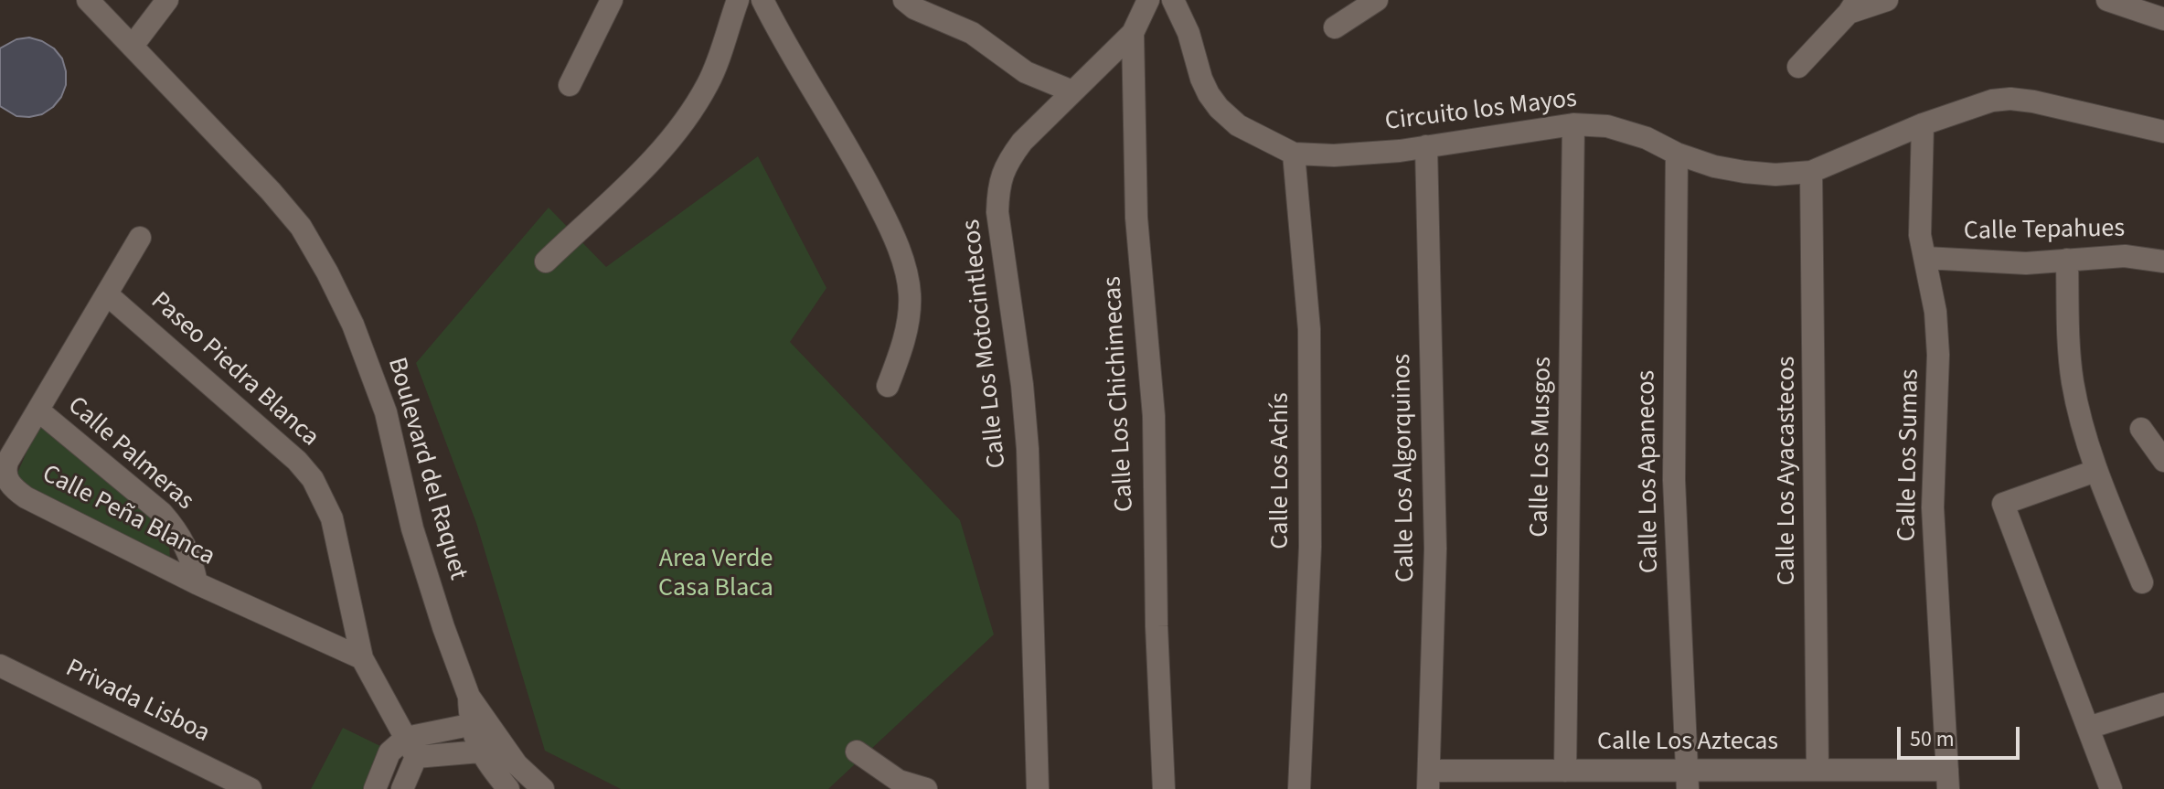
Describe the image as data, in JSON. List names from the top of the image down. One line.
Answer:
{"streets":{"street":["Circuito los Mayos","Calle Tepahues","Calle Los Motocintlecos","Paseo Piedra Blanca","Calle Los Chichimecas","Calle Los Musgos","Calle Palmeras","Calle Los Sumas","Calle Los Algorquinos","Boulevard del Raquet","Calle Los Achís","Calle Los Ayacastecos","Calle Los Apanecos","Calle Peña Blanca","Privada Lisboa","Calle Los Aztecas"]},"crossings":[["Circuito los Mayos","Calle Los Musgos"],["Circuito los Mayos","Calle Los Sumas"],["Circuito los Mayos","Calle Los Algorquinos"],["Circuito los Mayos","Calle Los Achís"],["Circuito los Mayos","Calle Los Ayacastecos"],["Circuito los Mayos","Calle Los Apanecos"],["Calle Tepahues","Calle Los Sumas"],["Calle Los Motocintlecos","Calle Los Chichimecas"],["Paseo Piedra Blanca","Calle Peña Blanca"],["Calle Los Musgos","Calle Los Aztecas"],["Calle Palmeras","Calle Peña Blanca"],["Calle Los Sumas","Calle Los Aztecas"],["Calle Los Algorquinos","Calle Los Aztecas"],["Calle Los Ayacastecos","Calle Los Aztecas"],["Calle Los Apanecos","Calle Los Aztecas"]],"parks":["Area Verde Casa Blaca"],"scale_bar":"50 m"}
